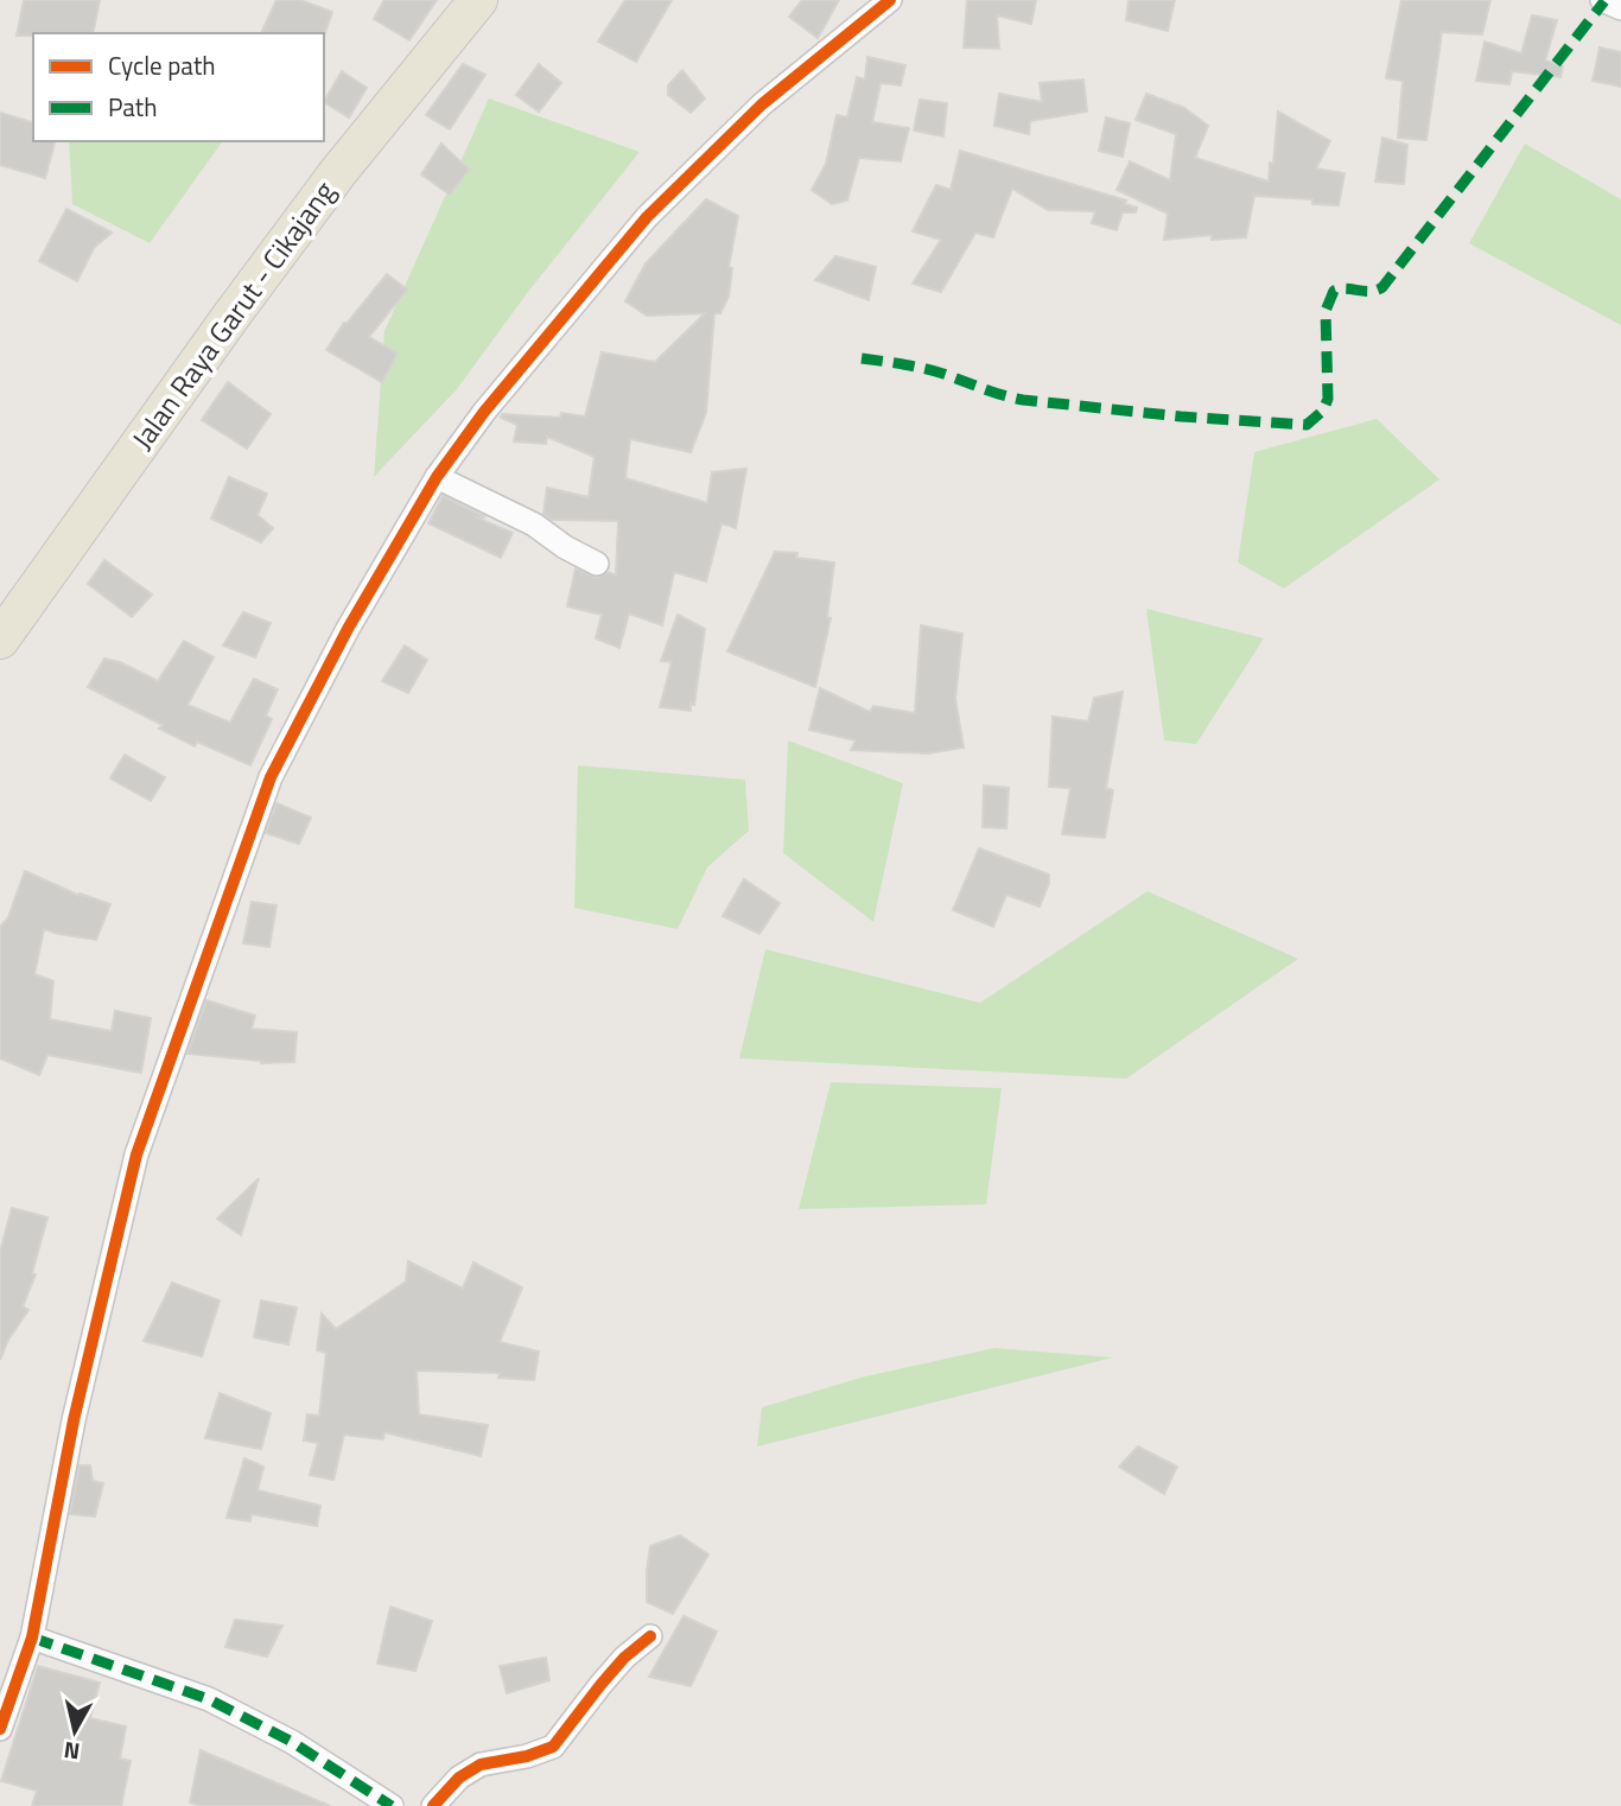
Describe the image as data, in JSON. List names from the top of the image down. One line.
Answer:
{"streets":{"main road":["Jalan Raya Garut - Cikajang"]},"legend":["Cycle path","Path"],"north":"bottom"}
